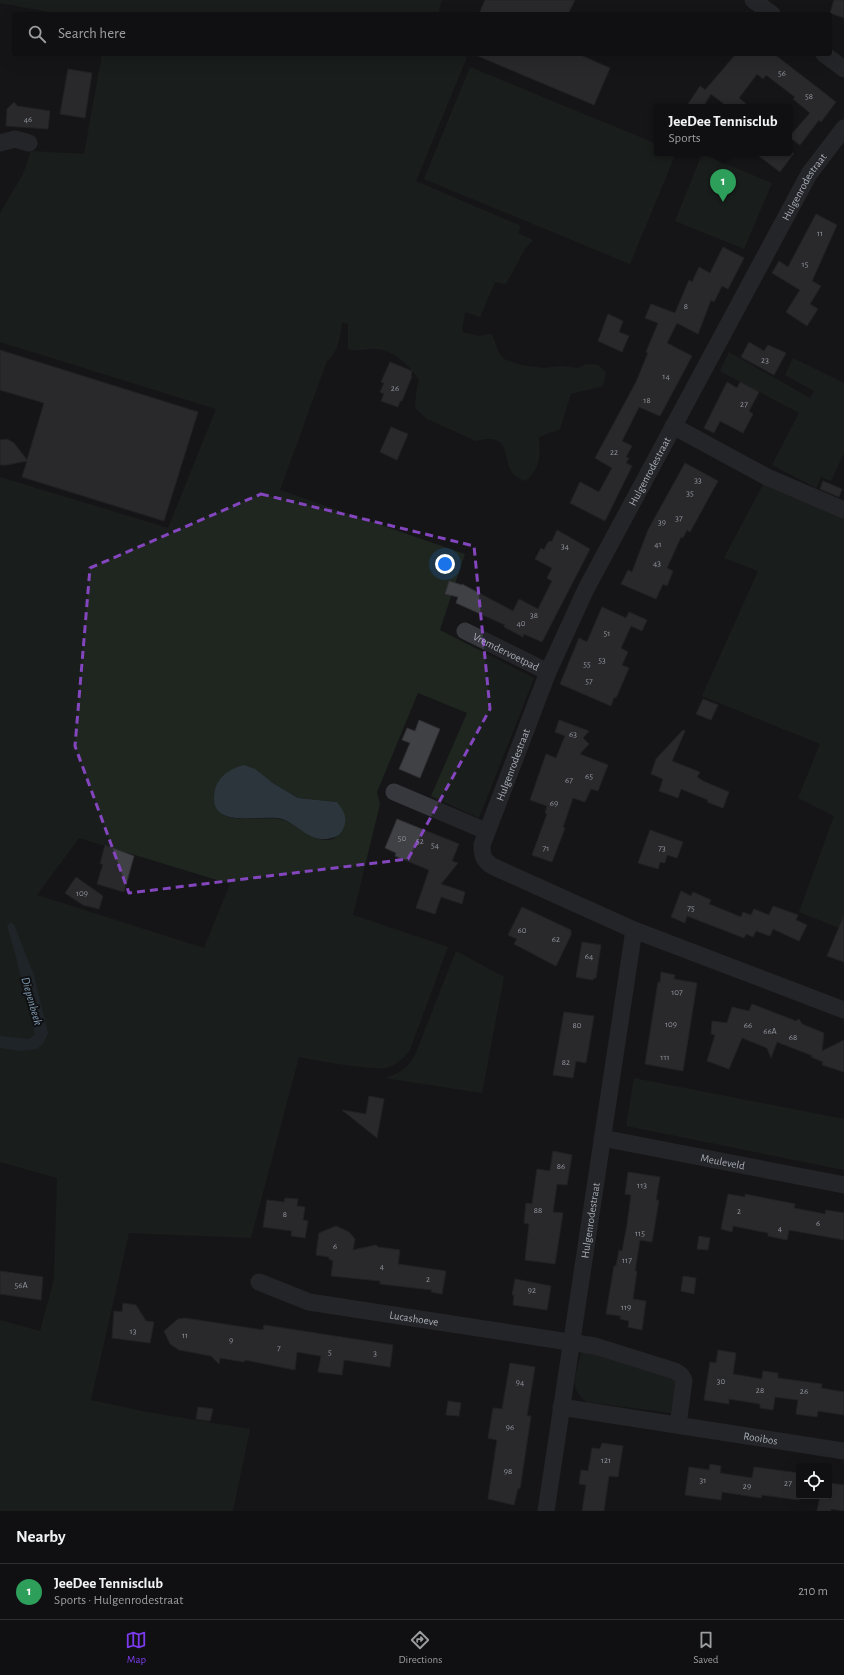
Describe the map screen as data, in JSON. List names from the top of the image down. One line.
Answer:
{"streets":{"street":["Hulgenrodestraat","Vremdervoetpad","Meuleveld","Lucashoeve","Rooibos"]},"crossings":[["Hulgenrodestraat","Vremdervoetpad"],["Hulgenrodestraat","Meuleveld"],["Hulgenrodestraat","Lucashoeve"],["Hulgenrodestraat","Rooibos"]],"water":["Diepenbeek"],"house_numbers":["56","58","46","11","15","8","23","14","26","18","27","22","33","35","37","39","41","34","43","38","40","51","53","55","57","63","65","67","69","50","52","54","71","73","109","75","60","62","64","107","109","80","66","66A","68","111","82","86","113","88","2","8","6","4","115","6","117","4","2","56A","92","119","13","11","9","7","5","3","30","94","28","26","96","121","98","31","27","29"],"page":{"search":"Search here","popup":["JeeDee Tennisclub","Sports"],"pins":"1","heading":"Nearby","list":[{"mark":"1","name":"JeeDee Tennisclub","note":"Sports · Hulgenrodestraat","value":"210 m"}],"nav":["Map","Directions","Saved"]}}
